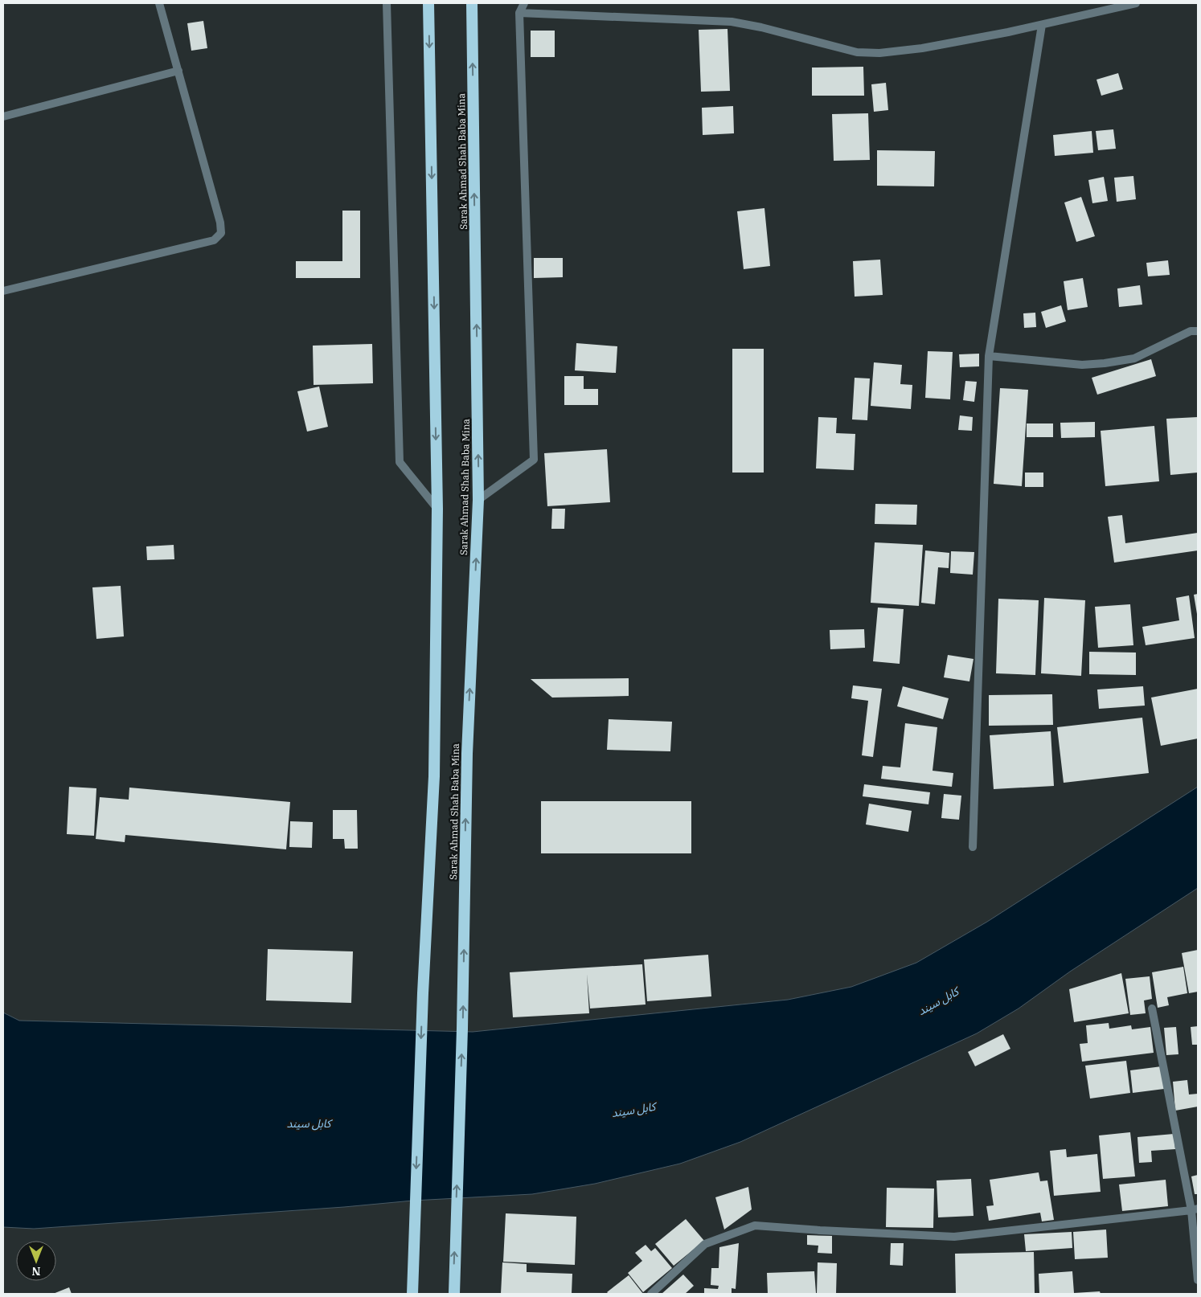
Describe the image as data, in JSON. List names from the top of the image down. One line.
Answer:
{"streets":{"highway":["Sarak Ahmad Shah Baba Mina"]},"water":["کابل سيند"],"north":"bottom"}
